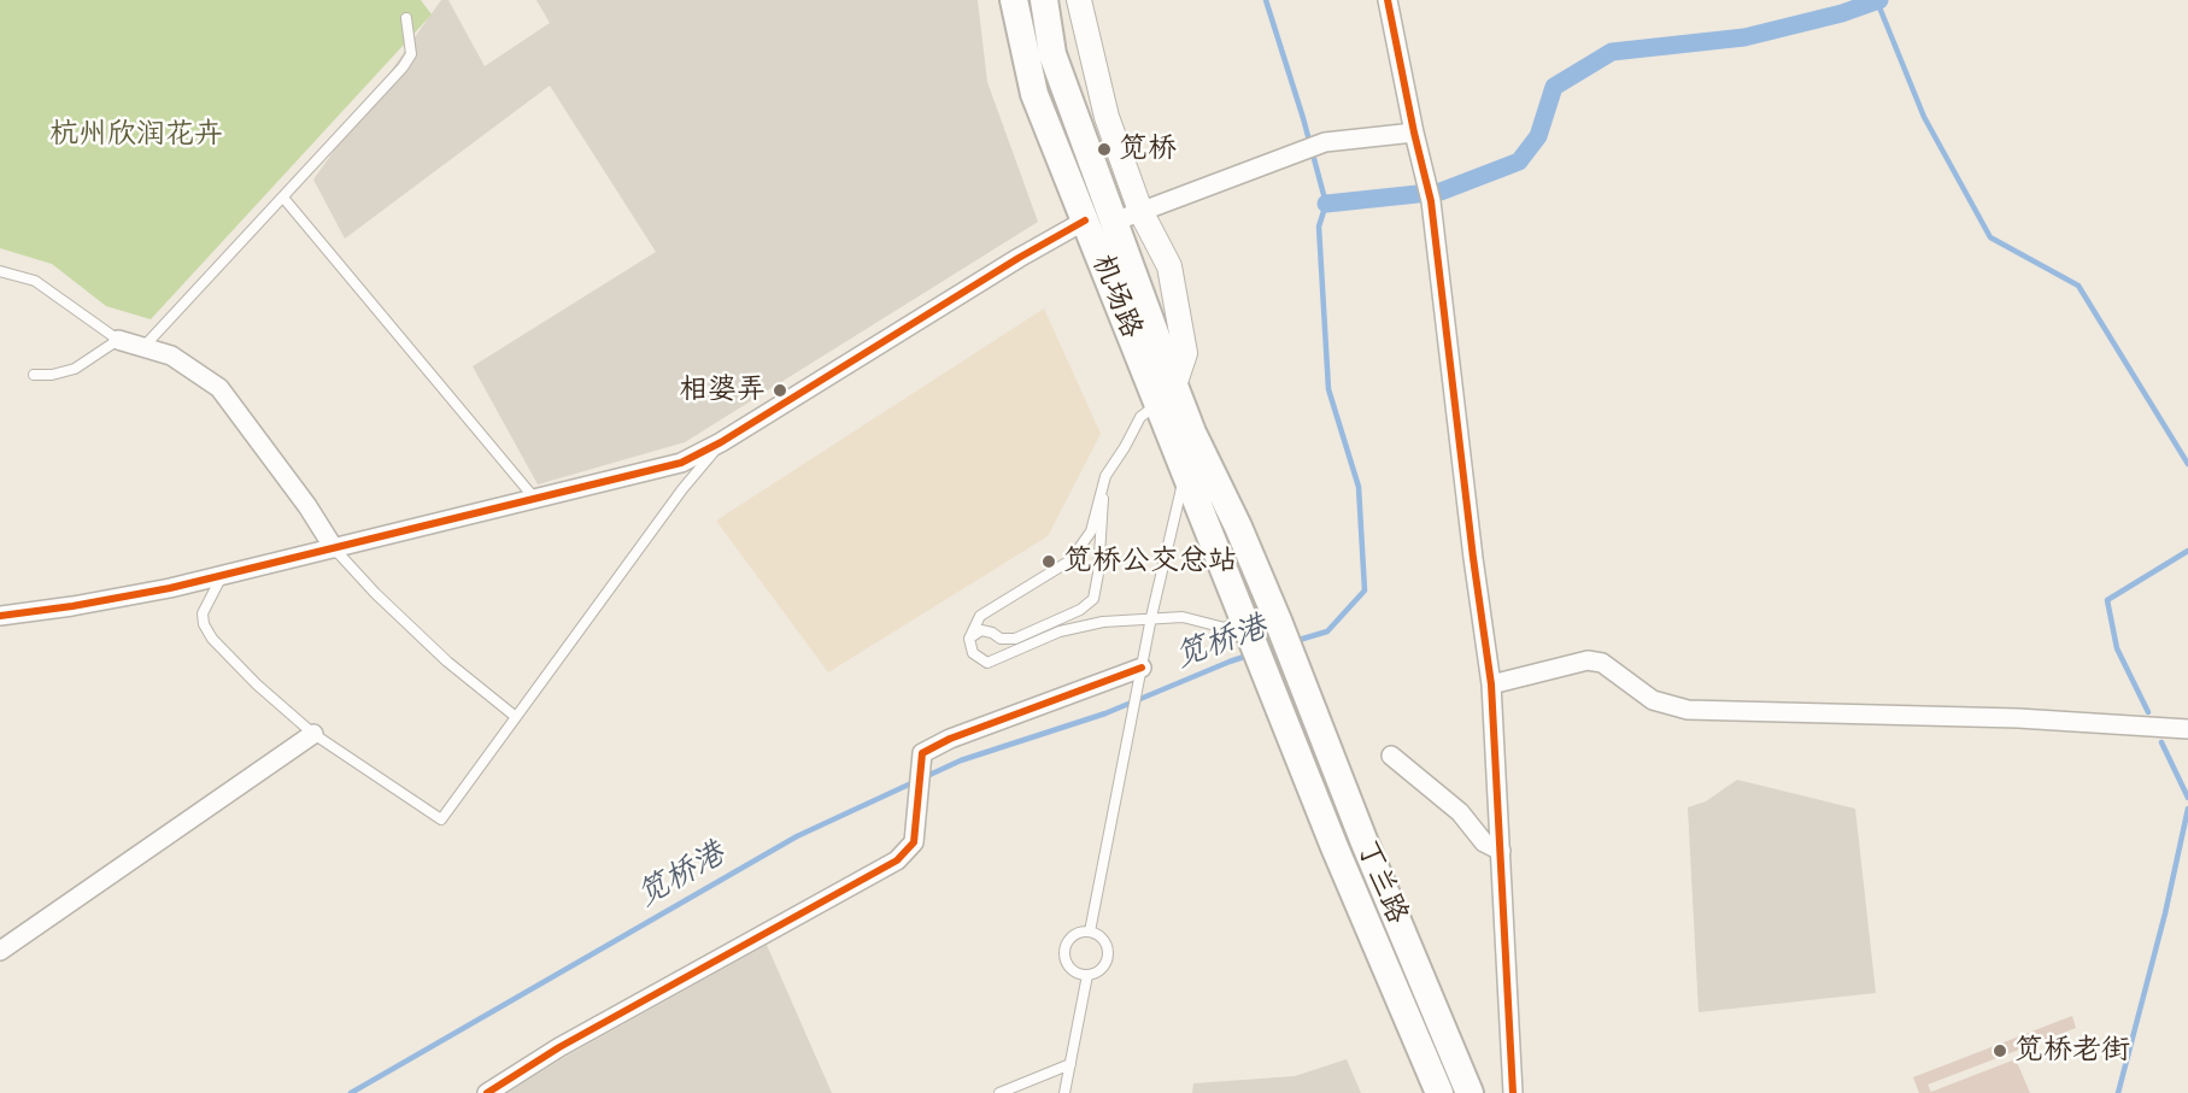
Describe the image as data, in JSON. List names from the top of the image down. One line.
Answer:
{"streets":{"main road":["机场路","丁兰路"]},"crossings":[["机场路","丁兰路"]],"water":["笕桥港"],"parks":["杭州欣润花卉"],"places":["笕桥","相婆弄","笕桥公交总站","笕桥老街"]}
